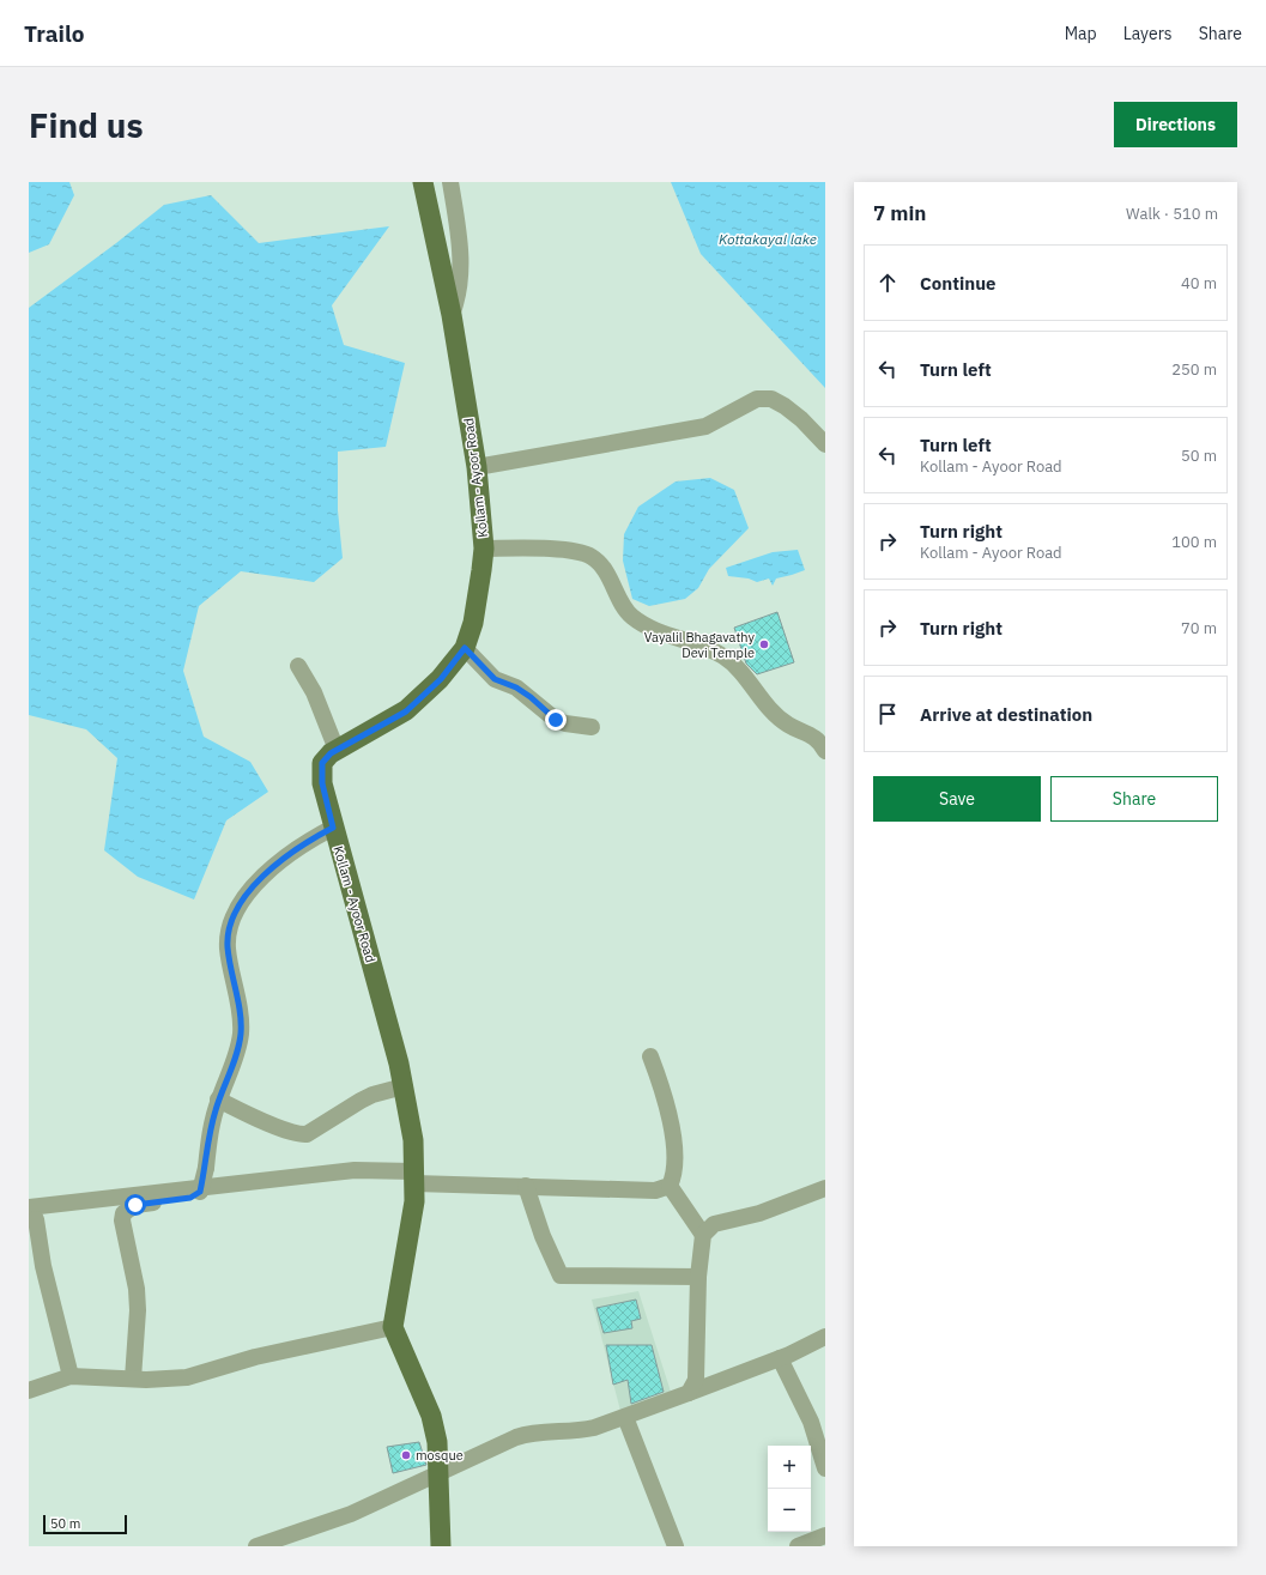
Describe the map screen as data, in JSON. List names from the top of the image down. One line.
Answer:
{"streets":{"main road":["Kollam - Ayoor Road"]},"water":["Kottakayal lake"],"places":["Vayalil Bhagavathy Devi Temple","mosque"],"scale_bar":"50 m","page":{"header":"Trailo","nav":["Map","Layers","Share"],"buttons":["Directions",["Save","Share"]],"title":"Find us","heading":["7 min","Walk · 510 m"],"list":[["Continue","40 m"],["Turn left","250 m"],["Turn left","Kollam - Ayoor Road","50 m"],["Turn right","Kollam - Ayoor Road","100 m"],["Turn right","70 m"],"Arrive at destination"],"map_buttons":["+","−"],"scale":"50 m"}}
